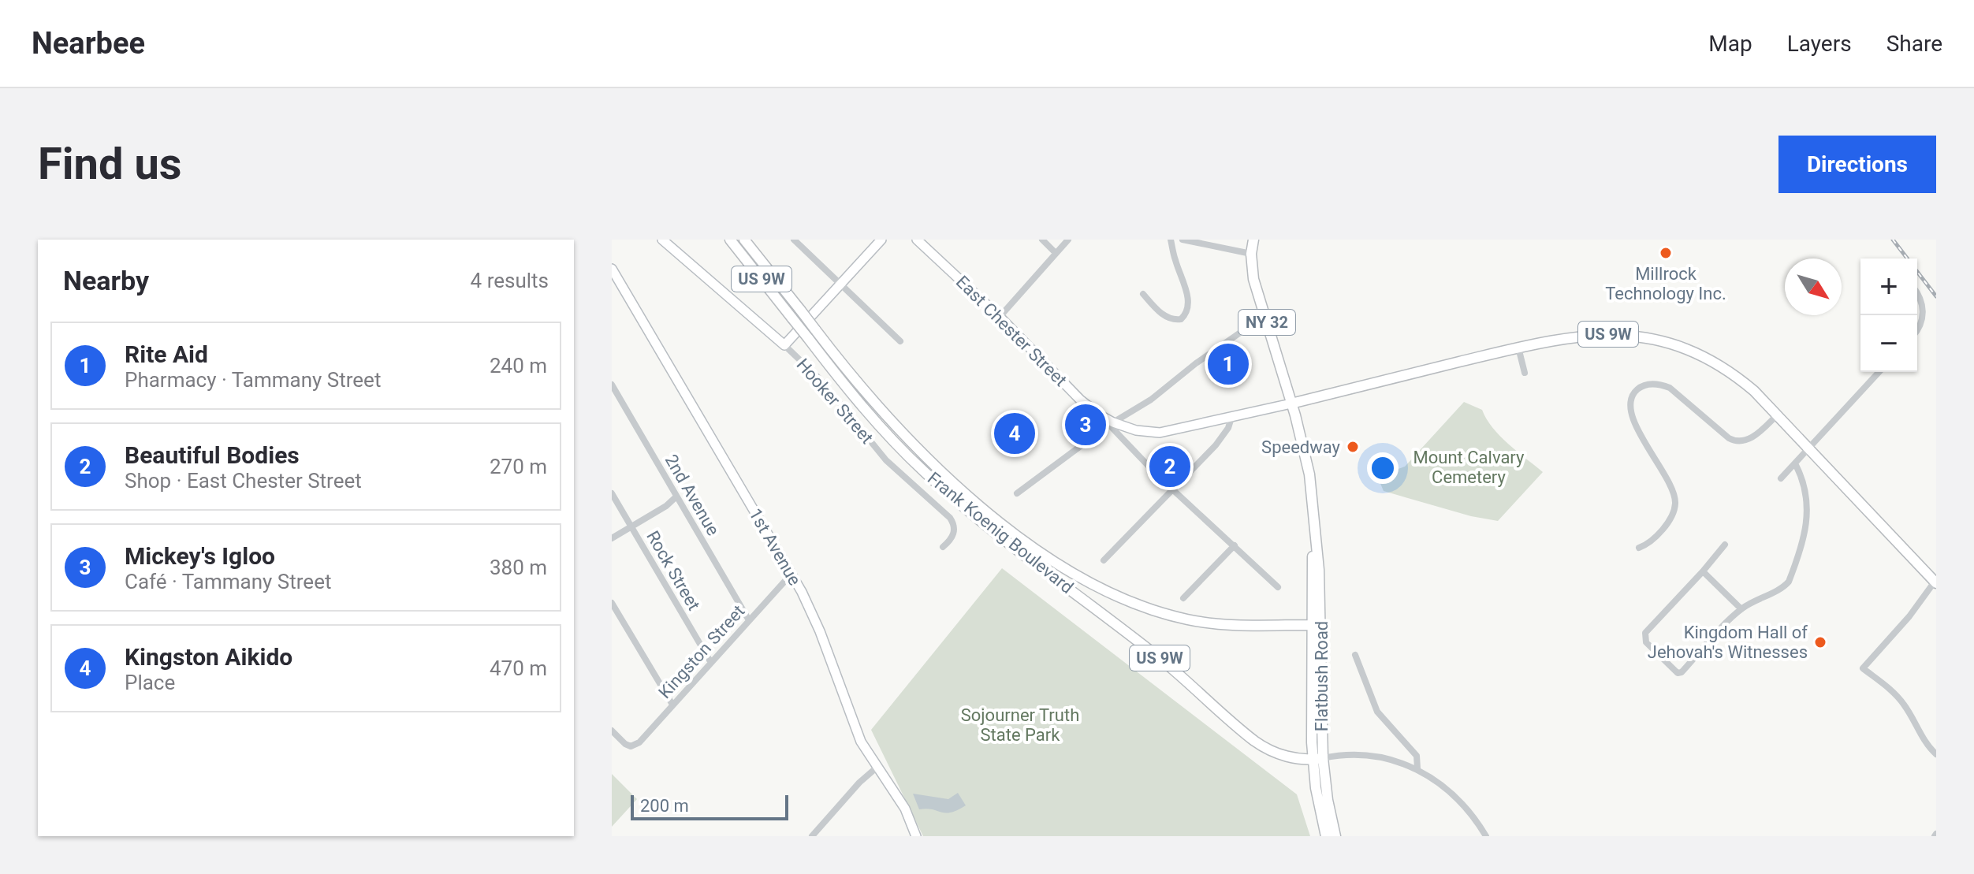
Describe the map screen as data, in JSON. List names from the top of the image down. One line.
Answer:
{"streets":{"main road":["US 9W","NY 32","Frank Koenig Boulevard","Flatbush Road"],"street":["East Chester Street","Hooker Street","2nd Avenue","1st Avenue","Rock Street","Kingston Street"]},"crossings":[["US 9W","NY 32"],["US 9W","East Chester Street"],["US 9W","Flatbush Road"],["NY 32","East Chester Street"],["NY 32","Flatbush Road"],["East Chester Street","Flatbush Road"],["2nd Avenue","Kingston Street"],["Frank Koenig Boulevard","Flatbush Road"],["1st Avenue","Kingston Street"],["Rock Street","Kingston Street"]],"parks":["Mount Calvary Cemetery","Sojourner Truth State Park"],"places":["Millrock Technology Inc.","Speedway","Kingdom Hall of Jehovah's Witnesses"],"scale_bar":"200 m","north":"bottom right","page":{"header":"Nearbee","nav":["Map","Layers","Share"],"buttons":"Directions","title":"Find us","heading":["Nearby","4 results"],"map_buttons":["+","−"],"list":[{"mark":"1","name":"Rite Aid","note":"Pharmacy · Tammany Street","value":"240 m"},{"mark":"2","name":"Beautiful Bodies","note":"Shop · East Chester Street","value":"270 m"},{"mark":"3","name":"Mickey's Igloo","note":"Café · Tammany Street","value":"380 m"},{"mark":"4","name":"Kingston Aikido","note":"Place","value":"470 m"}],"pins":["1","3","4","2"],"scale":"200 m"}}
